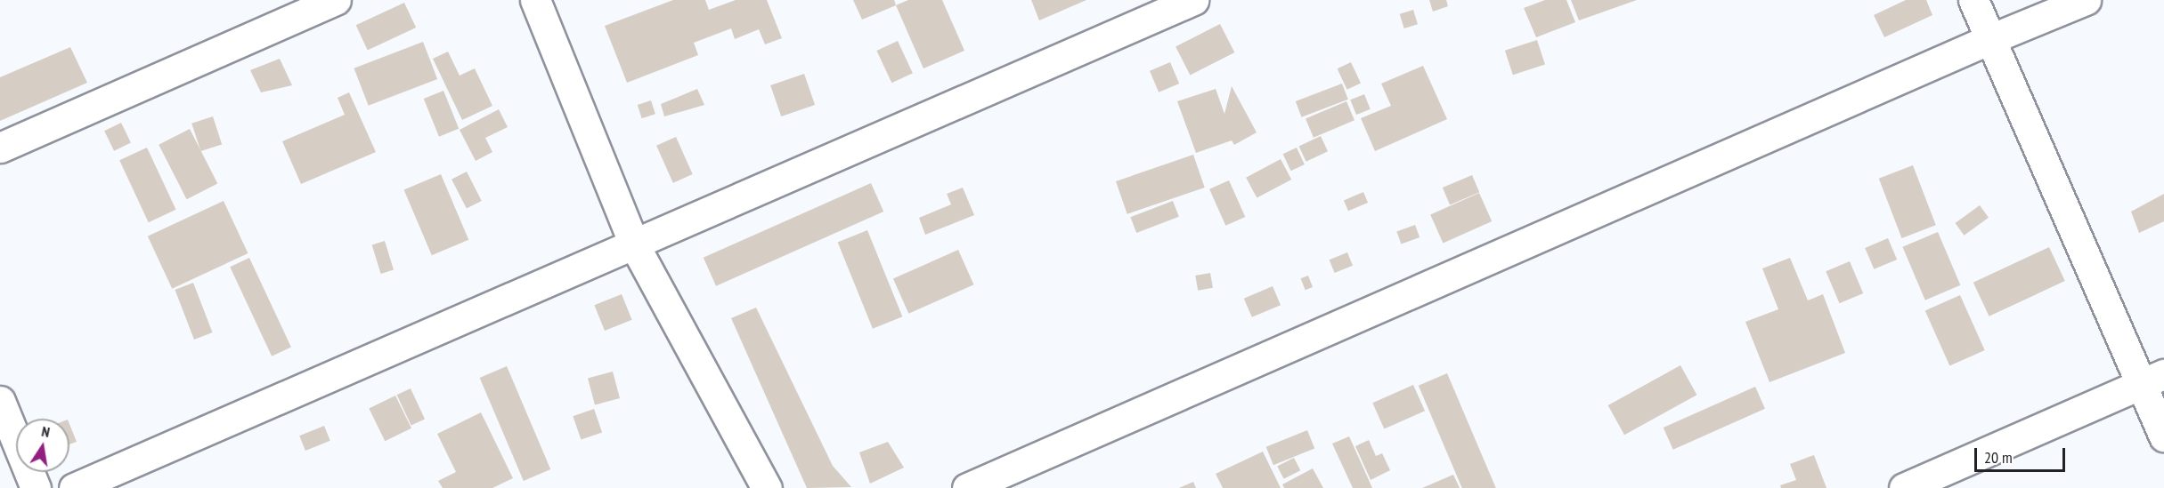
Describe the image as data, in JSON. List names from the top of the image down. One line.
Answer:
{"scale_bar":"20 m","north":"top"}
